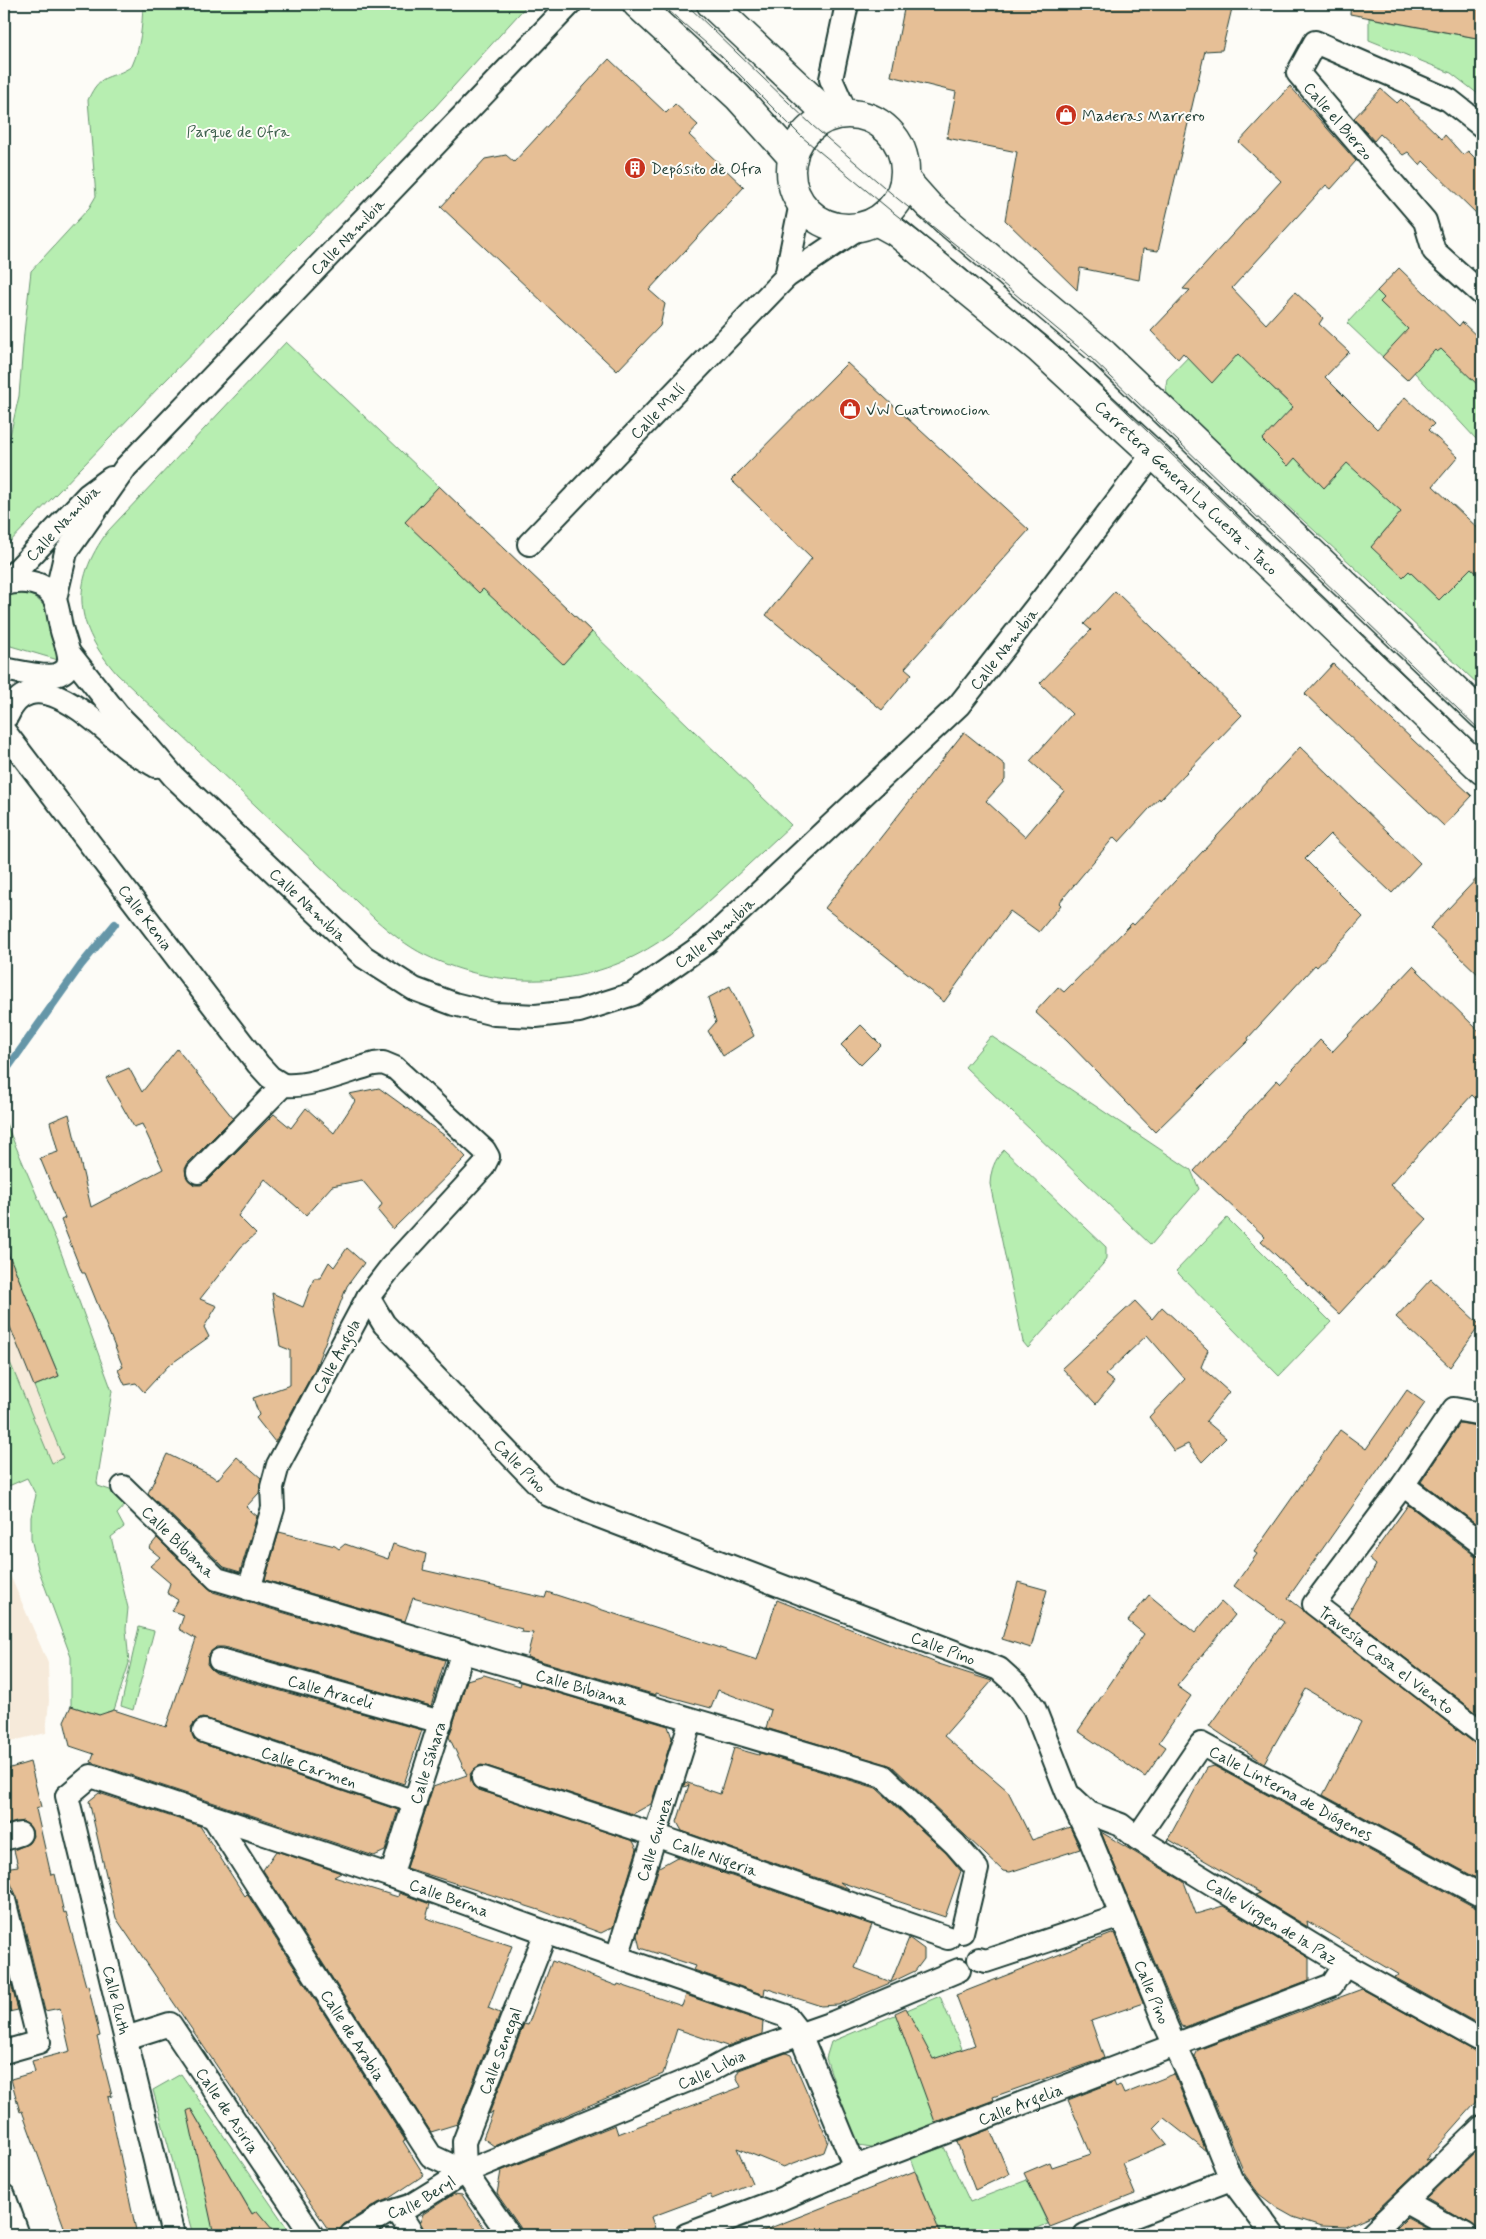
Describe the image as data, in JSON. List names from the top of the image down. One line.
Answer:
{"streets":{"main road":["Carretera General La Cuesta - Taco"],"street":["Calle el Bierzo","Calle Namibia","Calle Malí","Calle Kenia","Calle Angola","Calle Pino","Calle Bibiana","Travesía Casa el Viento","Calle Araceli","Calle Sáhara","Calle Carmen","Calle Linterna de Diógenes","Calle Guinea","Calle Nigeria","Calle Berna","Calle Virgen de la Paz","Calle Ruth","Calle de Arabia","Calle Senegal","Calle Libia","Calle Argelia","Calle de Asiria","Calle Beryl"]},"crossings":[["Calle Namibia","Carretera General La Cuesta - Taco"],["Calle Namibia","Calle Kenia"],["Calle Malí","Carretera General La Cuesta - Taco"],["Calle Kenia","Calle Angola"],["Calle Angola","Calle Pino"],["Calle Angola","Calle Bibiana"],["Calle Pino","Calle Virgen de la Paz"],["Calle Pino","Calle Argelia"],["Calle Bibiana","Calle Sáhara"],["Calle Bibiana","Calle Guinea"],["Calle Bibiana","Calle Nigeria"],["Calle Bibiana","Calle Libia"],["Calle Araceli","Calle Sáhara"],["Calle Sáhara","Calle Carmen"],["Calle Sáhara","Calle Berna"],["Calle Linterna de Diógenes","Calle Virgen de la Paz"],["Calle Guinea","Calle Nigeria"],["Calle Guinea","Calle Berna"],["Calle Nigeria","Calle Libia"],["Calle Berna","Calle Ruth"],["Calle Berna","Calle de Arabia"],["Calle Berna","Calle Senegal"],["Calle Berna","Calle Libia"],["Calle Berna","Calle Argelia"],["Calle Virgen de la Paz","Calle Argelia"],["Calle Ruth","Calle de Asiria"],["Calle de Arabia","Calle Senegal"],["Calle de Arabia","Calle Libia"],["Calle de Arabia","Calle Beryl"],["Calle Senegal","Calle Libia"],["Calle Senegal","Calle Beryl"],["Calle Libia","Calle Beryl"]],"parks":["Parque de Ofra"],"places":{"shop":["Maderas Marrero","VW Cuatromocion"],"building":["Depósito de Ofra"]}}
